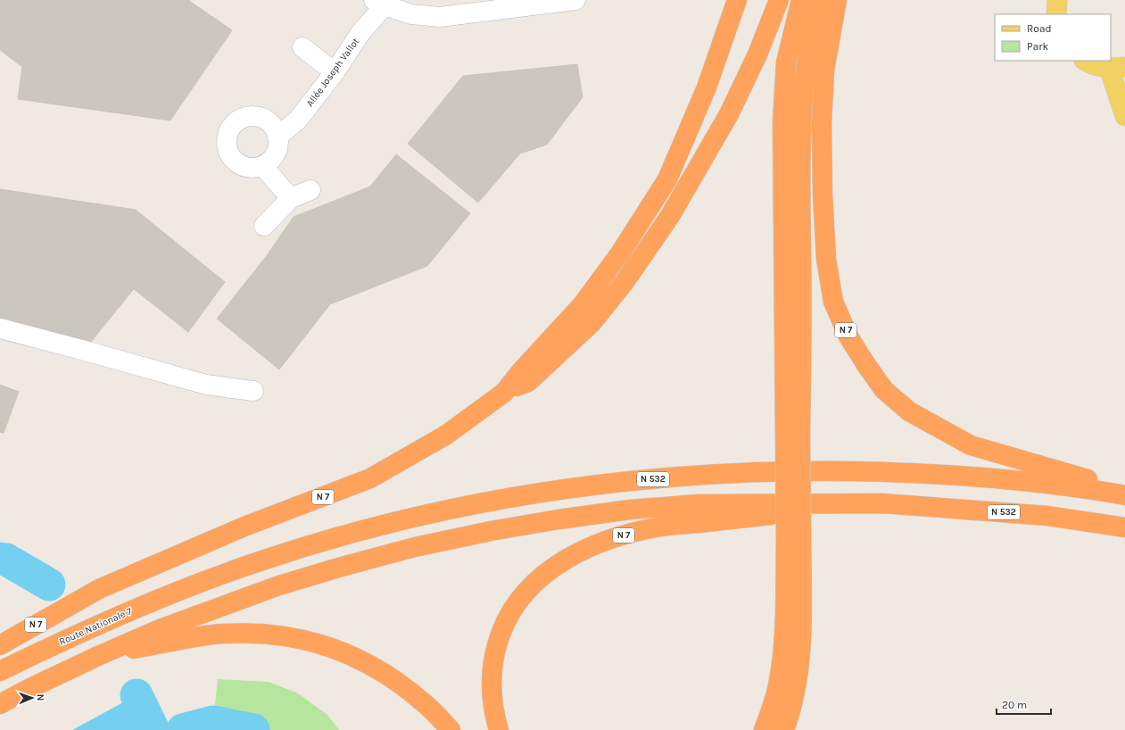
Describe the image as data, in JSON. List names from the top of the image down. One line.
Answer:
{"streets":{"highway":["N 7","N 532","Route Nationale 7"],"street":["Allée Joseph Vallot"]},"crossings":[["N 7","N 532"],["N 532","Route Nationale 7"]],"legend":["Road","Park"],"scale_bar":"20 m","north":"right"}
